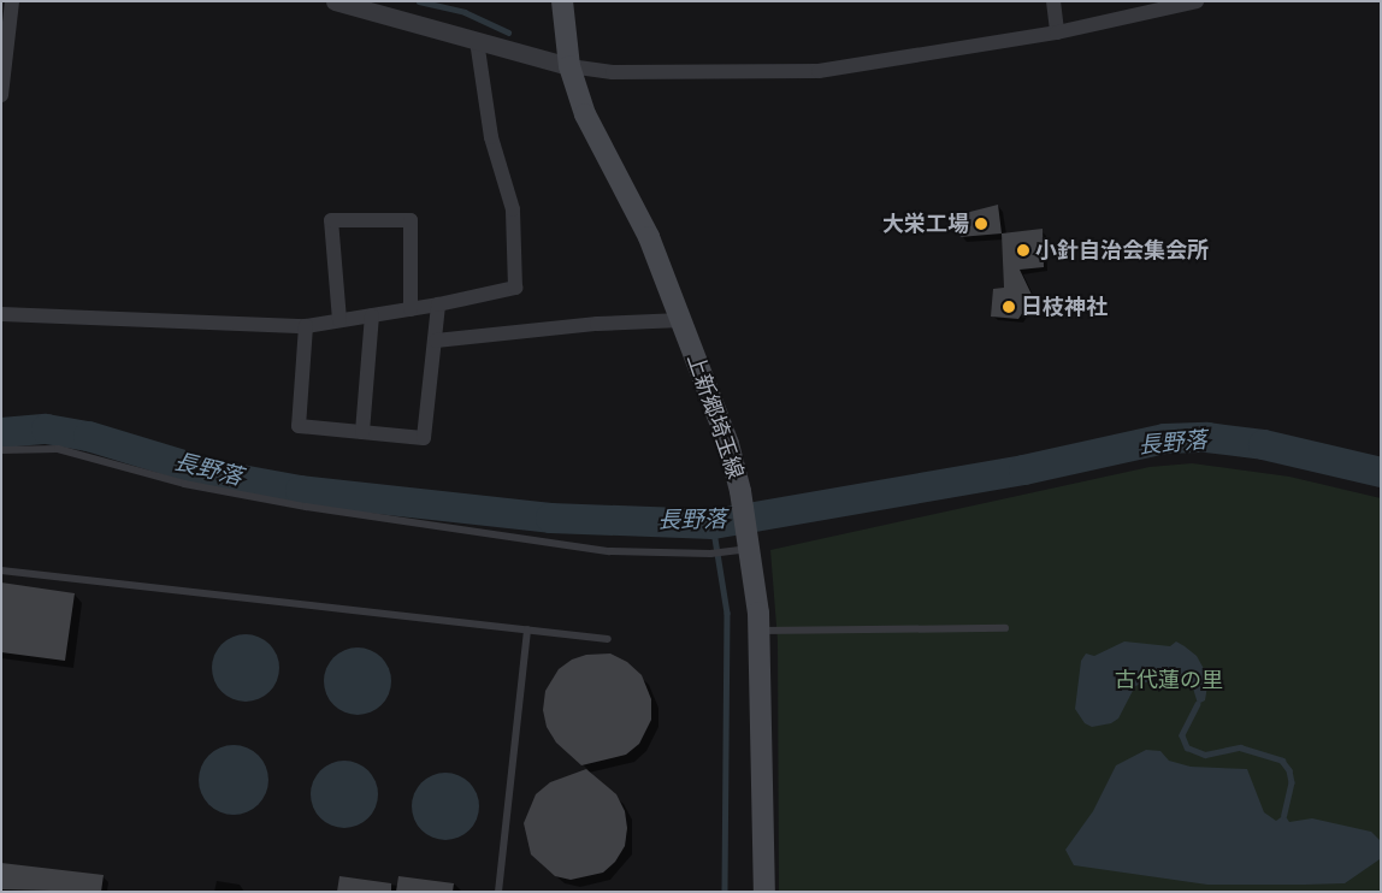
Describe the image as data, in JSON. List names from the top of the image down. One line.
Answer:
{"streets":{"main road":["上新郷埼玉線"]},"water":["長野落"],"parks":["古代蓮の里"],"places":["大栄工場","小針自治会集会所","日枝神社"]}
